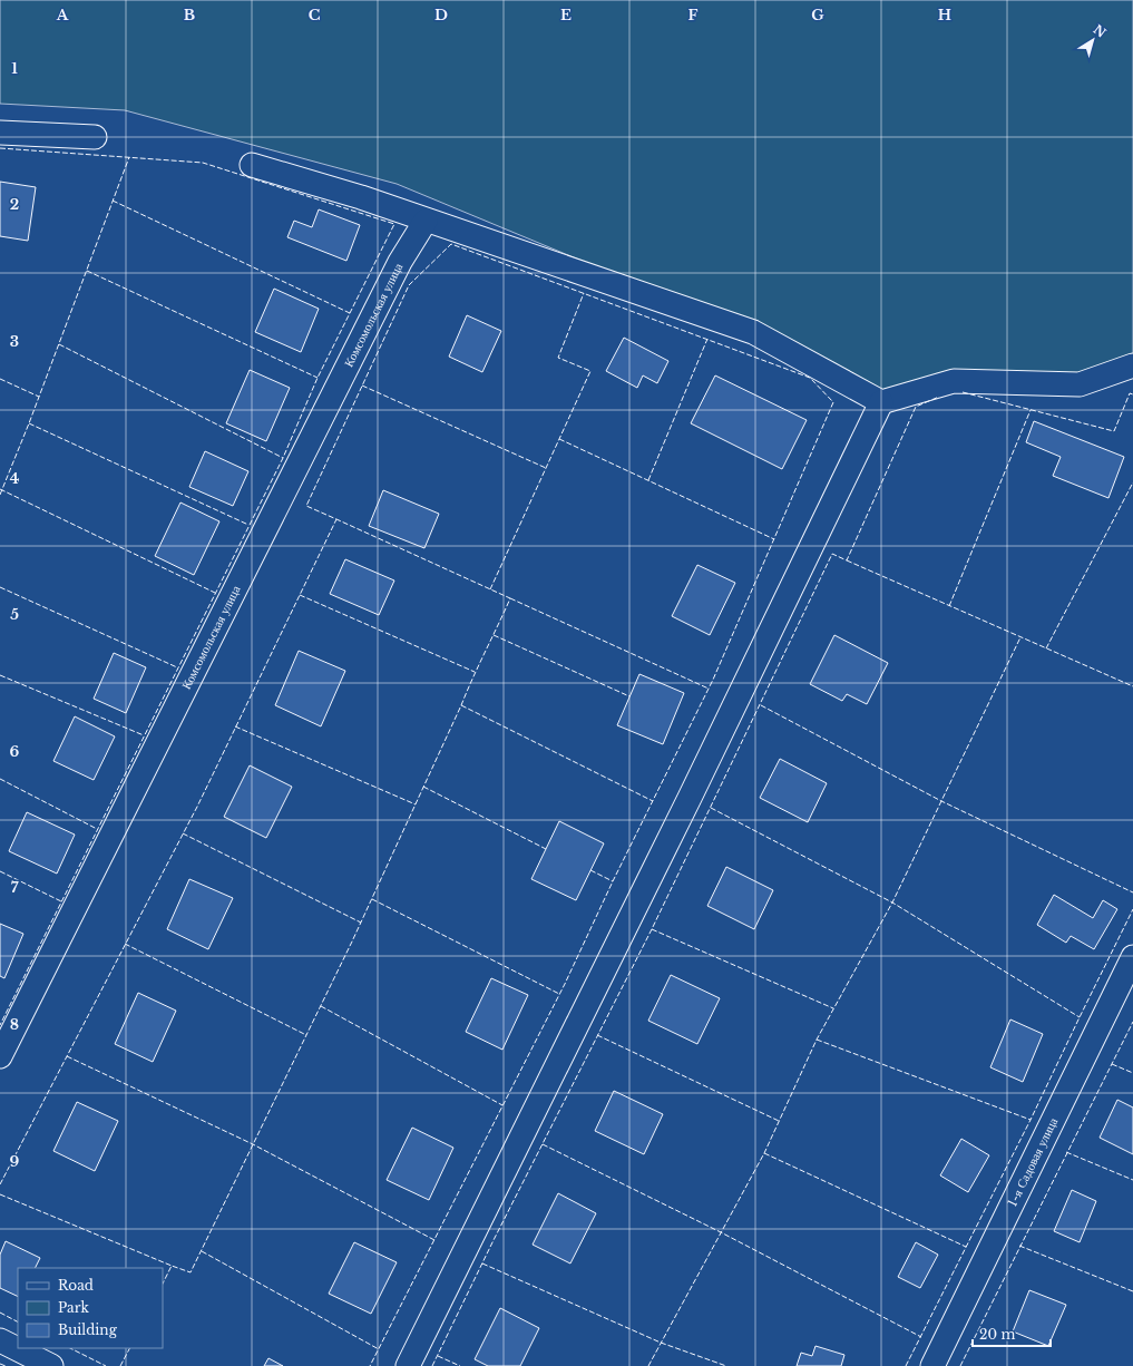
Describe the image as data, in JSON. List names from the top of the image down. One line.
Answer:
{"streets":{"street":["Комсомольская улица","1-я Садовая улица"]},"legend":["Road","Park","Building"],"scale_bar":"20 m","north":"top right","grid":{"columns":["A","B","C","D","E","F","G","H"],"rows":["1","2","3","4","5","6","7","8","9"]}}
